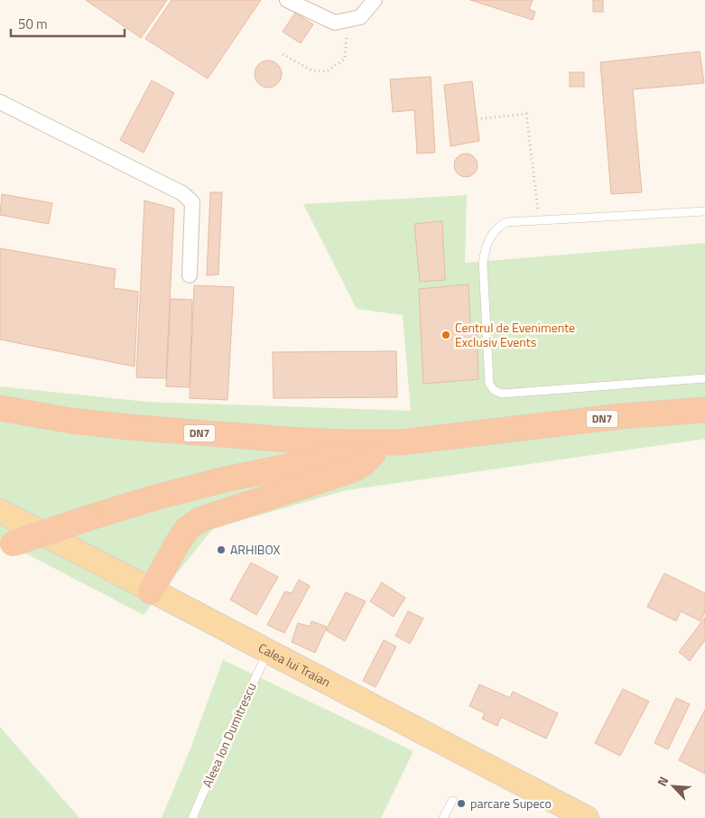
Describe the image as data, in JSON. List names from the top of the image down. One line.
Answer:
{"streets":{"highway":["DN7"],"main road":["Calea lui Traian"],"lane":["Aleea Ion Dumitrescu"]},"crossings":[["Calea lui Traian","Aleea Ion Dumitrescu"]],"places":["Centrul de Evenimente Exclusiv Events","ARHIBOX","parcare Supeco"],"scale_bar":"50 m","north":"top left"}
